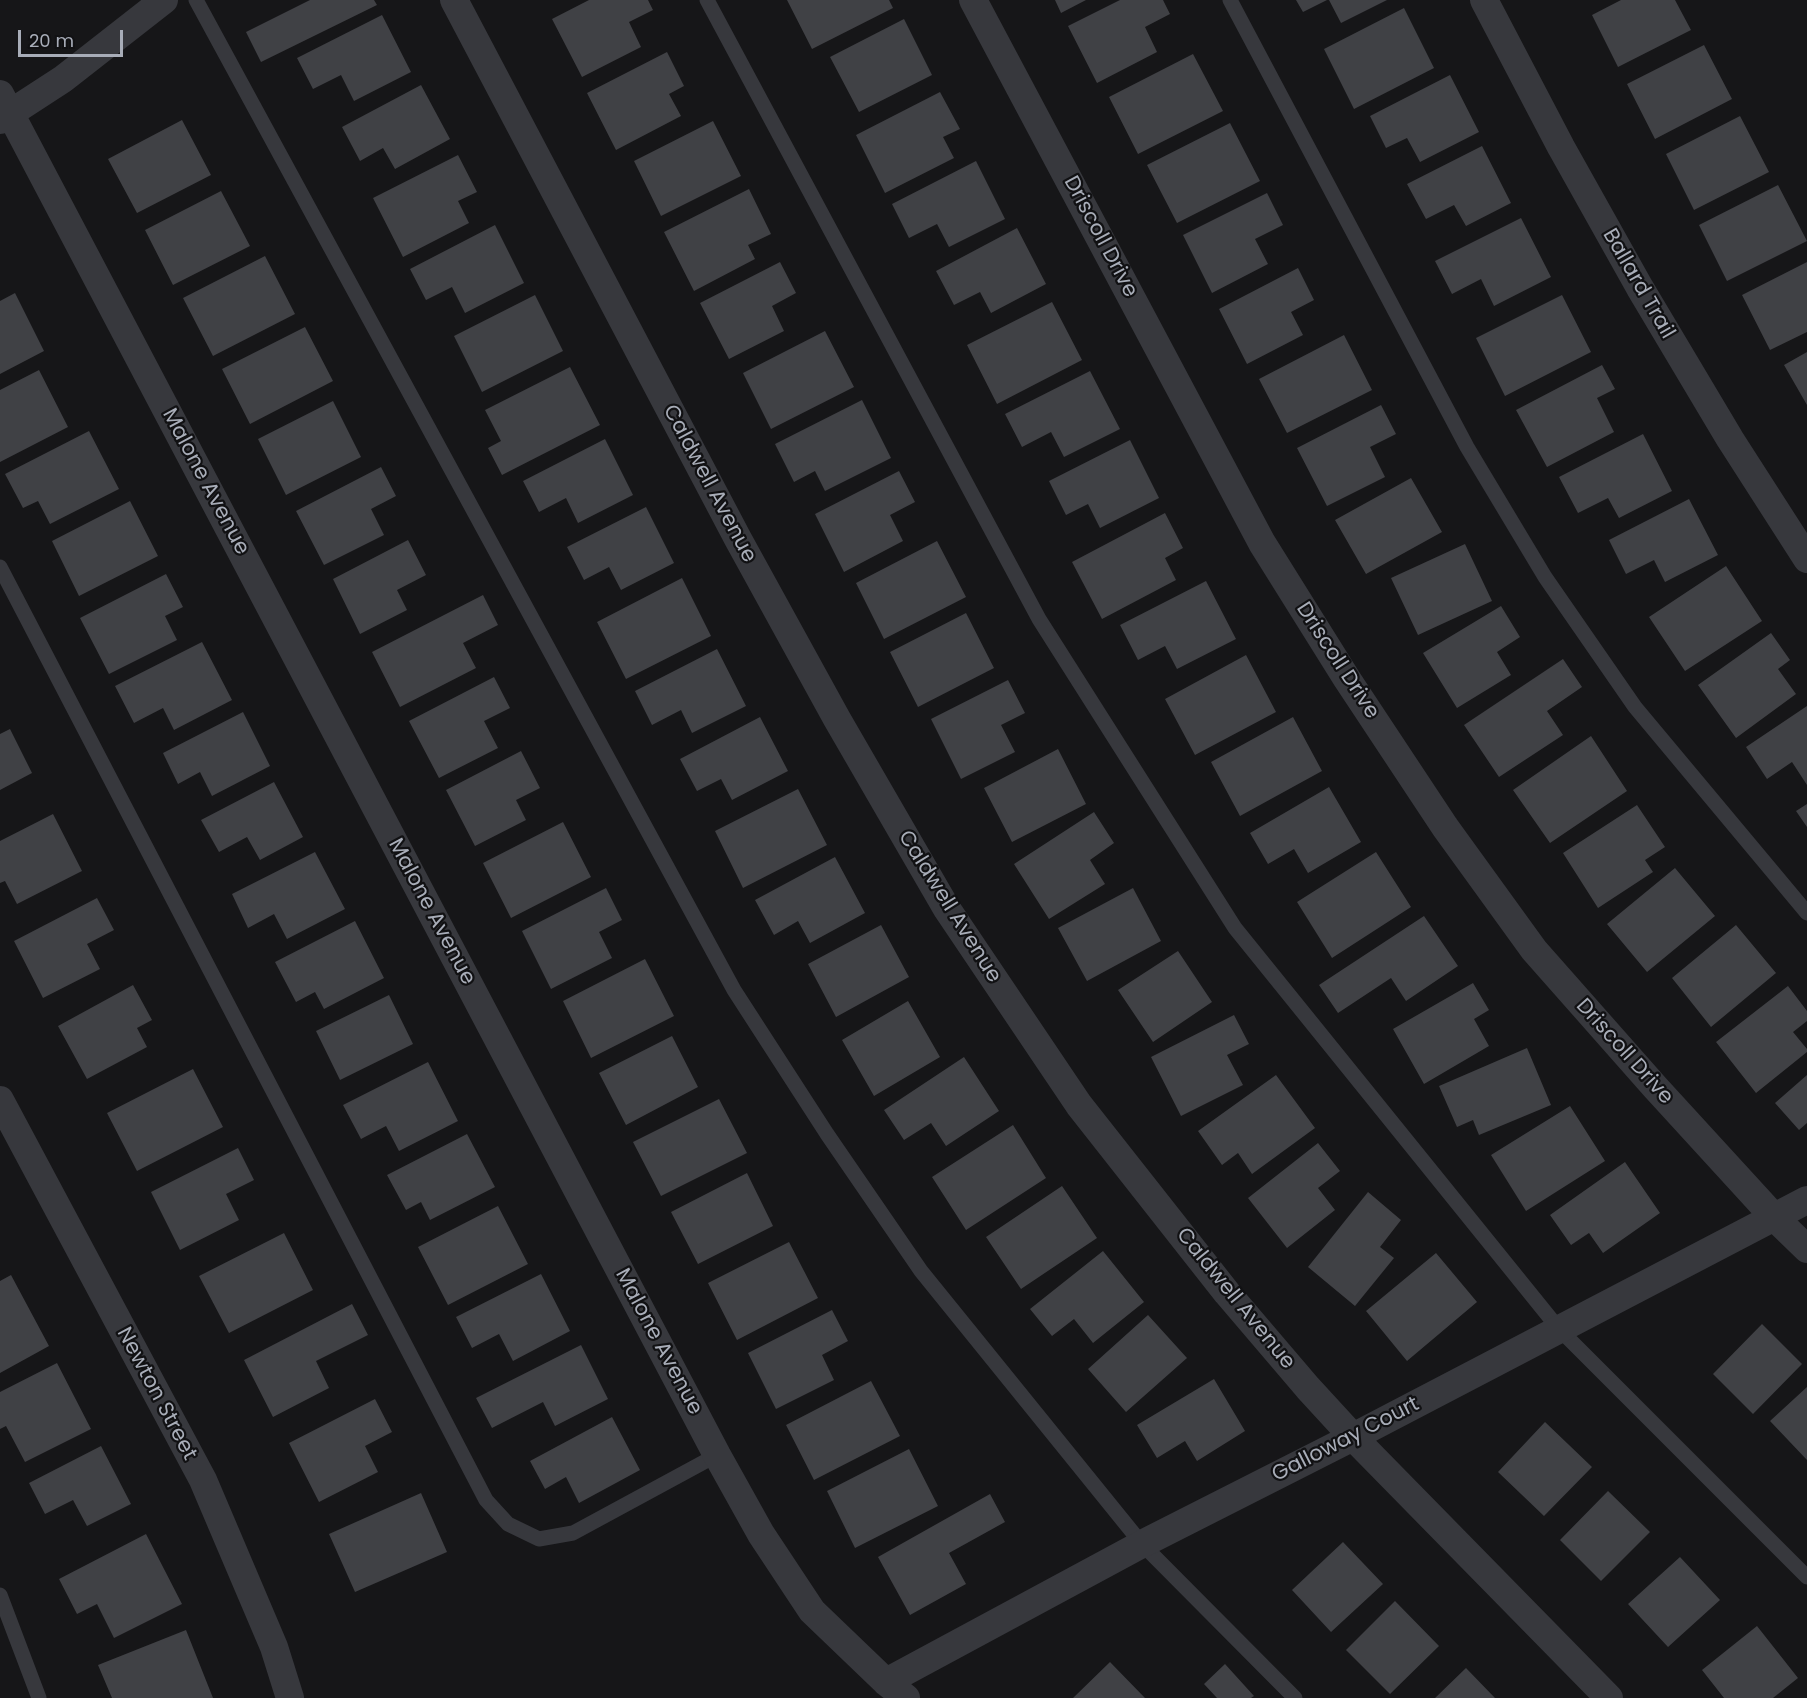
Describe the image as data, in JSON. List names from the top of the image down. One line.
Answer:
{"streets":{"street":["Driscoll Drive","Ballard Trail","Malone Avenue","Caldwell Avenue","Newton Street","Galloway Court"]},"crossings":[["Driscoll Drive","Galloway Court"],["Malone Avenue","Galloway Court"],["Caldwell Avenue","Galloway Court"]],"scale_bar":"20 m"}
